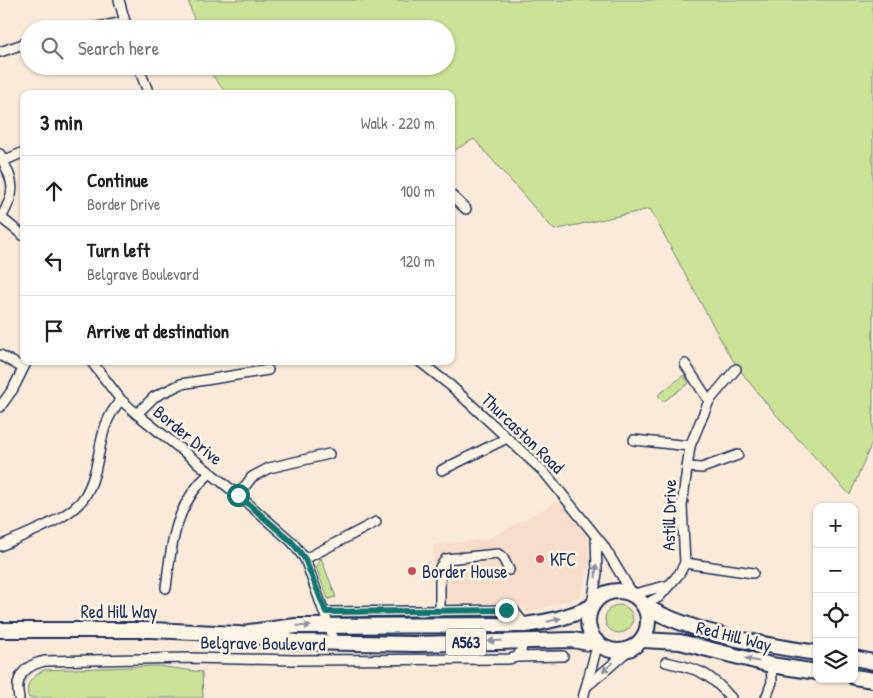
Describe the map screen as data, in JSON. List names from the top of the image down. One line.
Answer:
{"streets":{"highway":["Red Hill Way","A563"],"street":["Thurcaston Road","Border Drive","Astill Drive","Belgrave Boulevard"]},"crossings":[["Thurcaston Road","Astill Drive"],["Thurcaston Road","Red Hill Way"],["Border Drive","Red Hill Way"],["Border Drive","Belgrave Boulevard"],["Astill Drive","Red Hill Way"],["Red Hill Way","Belgrave Boulevard"]],"places":["KFC","Border House"],"page":{"search":"Search here","heading":["3 min","Walk · 220 m"],"list":[["Continue","Border Drive","100 m"],["Turn left","Belgrave Boulevard","120 m"],"Arrive at destination"],"map_buttons":["+","−"]}}
